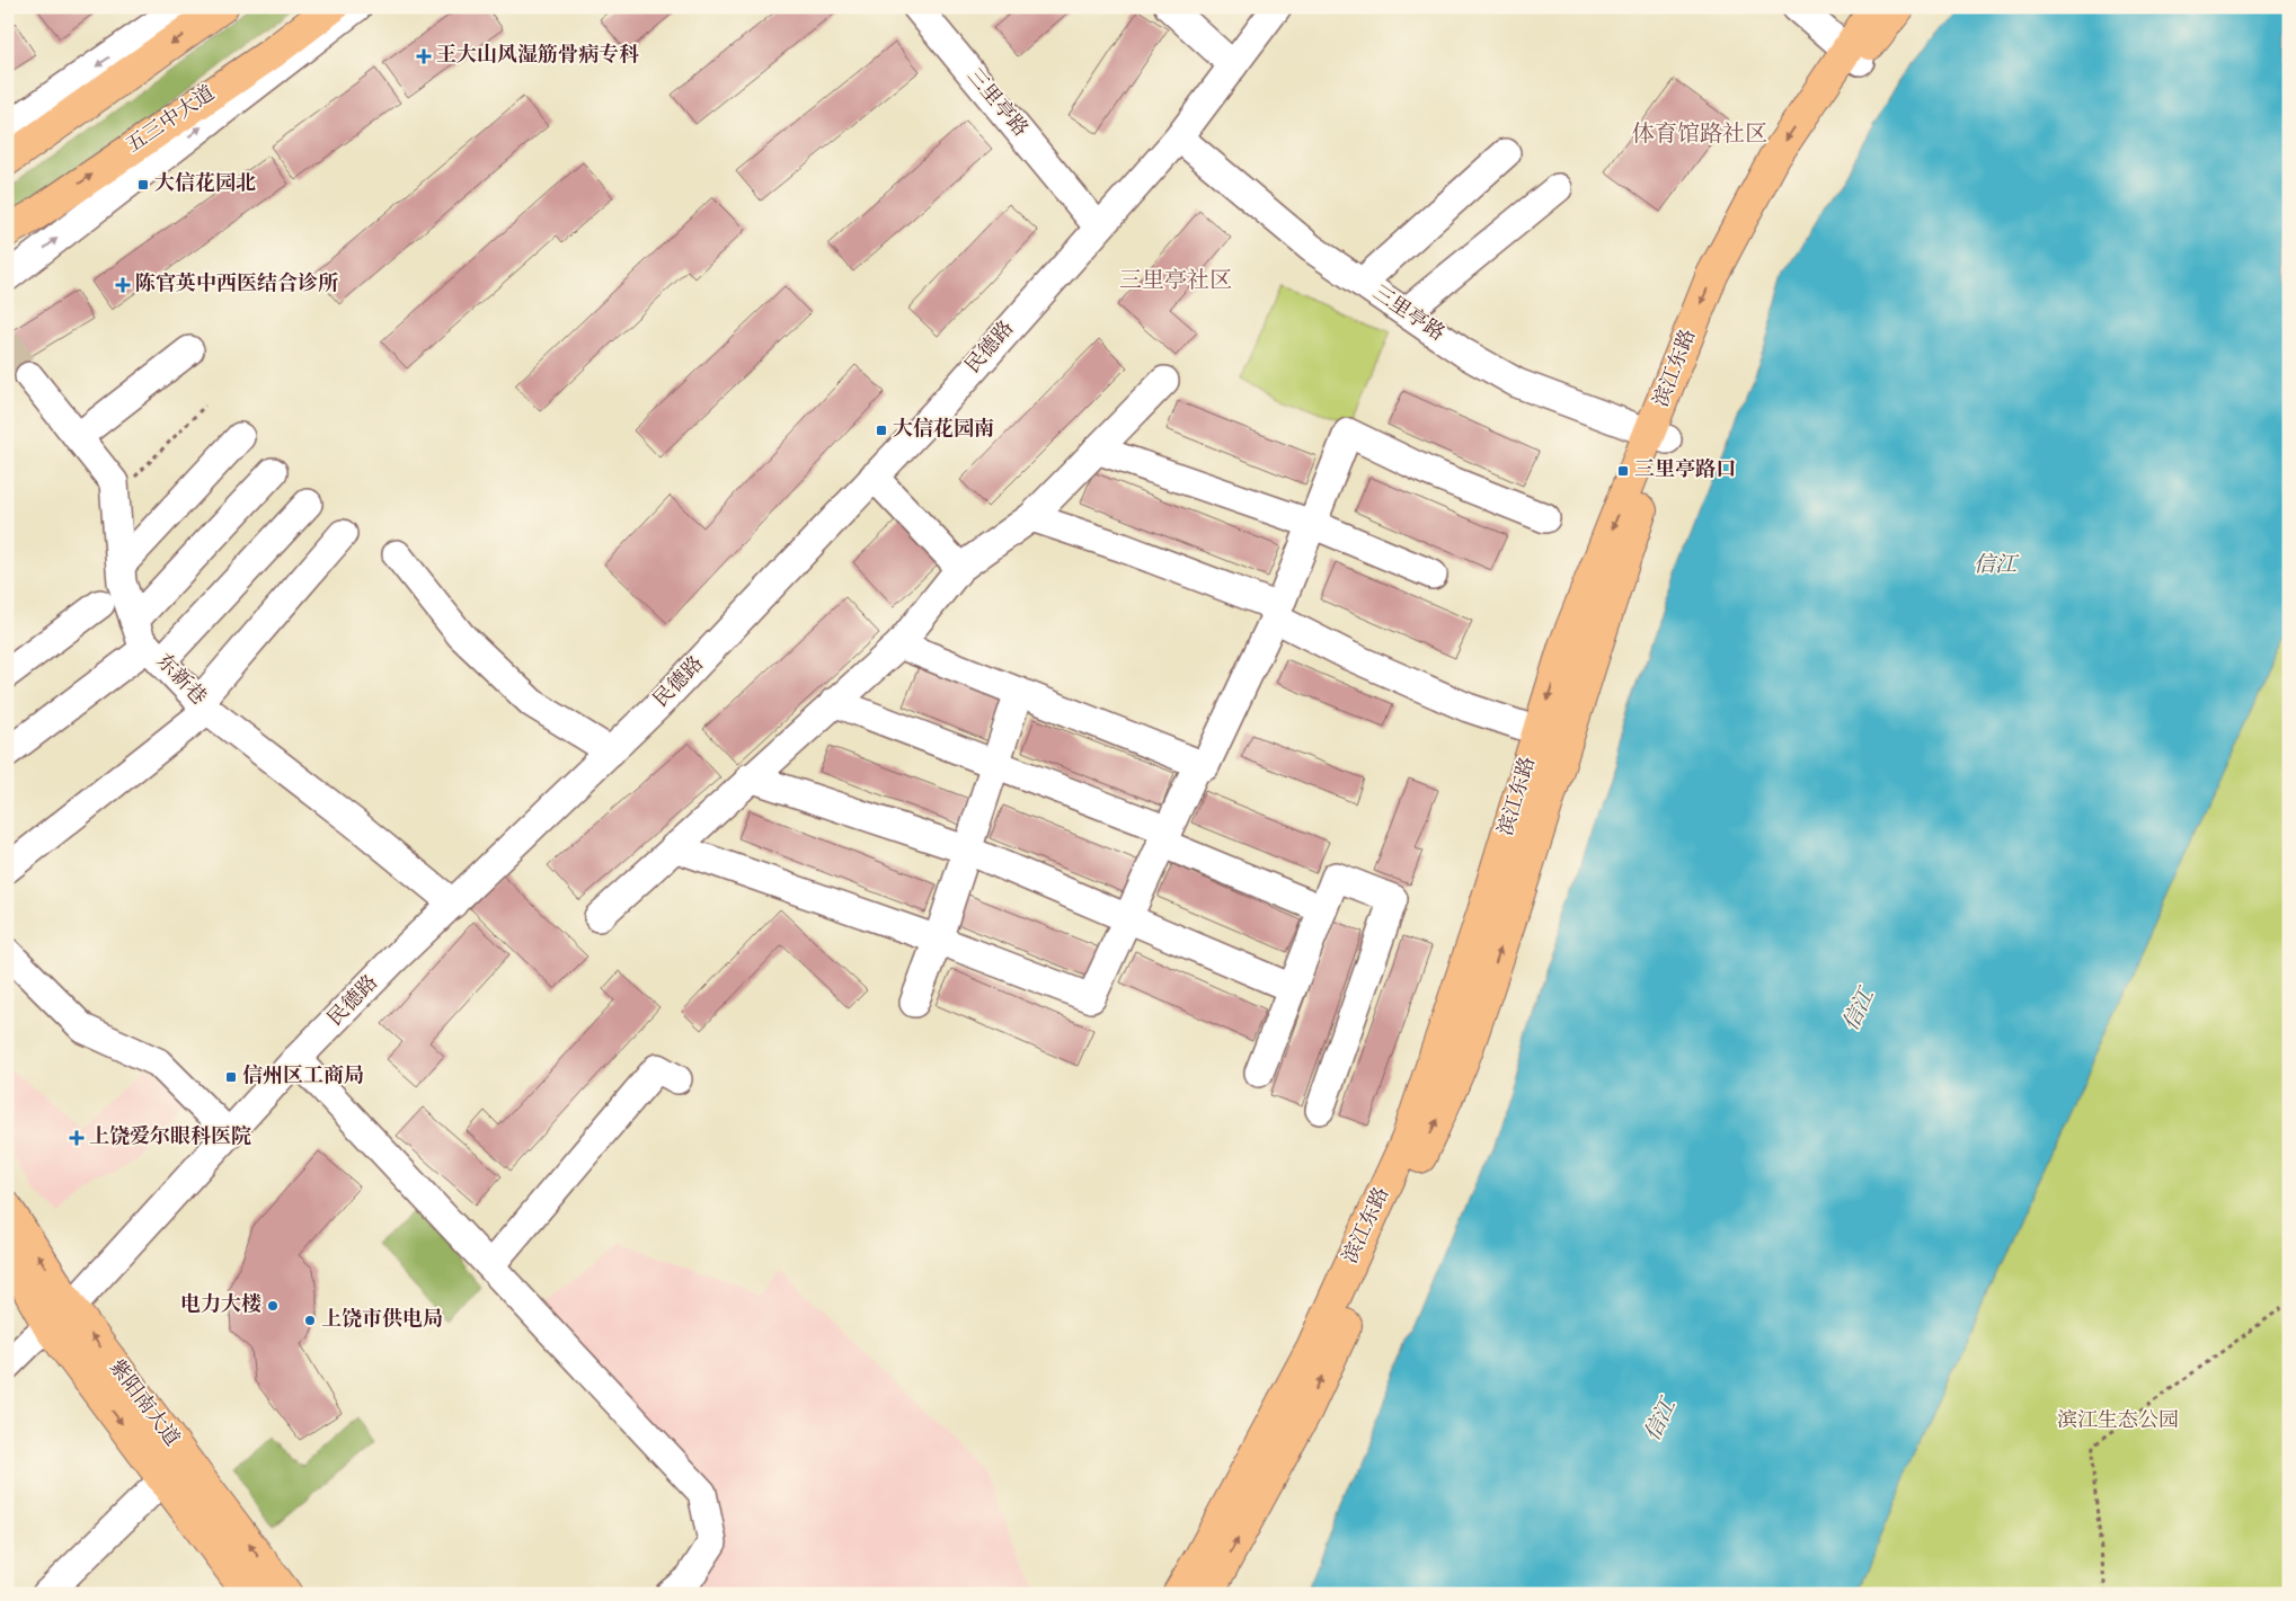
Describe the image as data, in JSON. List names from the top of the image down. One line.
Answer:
{"streets":{"main road":["五三中大道","滨江东路","紫阳南大道"],"street":["三里亭路","民德路","东新巷"]},"crossings":[["三里亭路","民德路"],["三里亭路","滨江东路"],["民德路","东新巷"],["民德路","紫阳南大道"]],"districts":["体育馆路社区","三里亭社区"],"water":["信江"],"parks":["滨江生态公园"],"places":{"health":["王大山风湿筋骨病专科","陈官英中西医结合诊所","上饶爱尔眼科医院"],"transit":["大信花园北","大信花园南","三里亭路口","信州区工商局"],"other":["电力大楼","上饶市供电局"]}}
